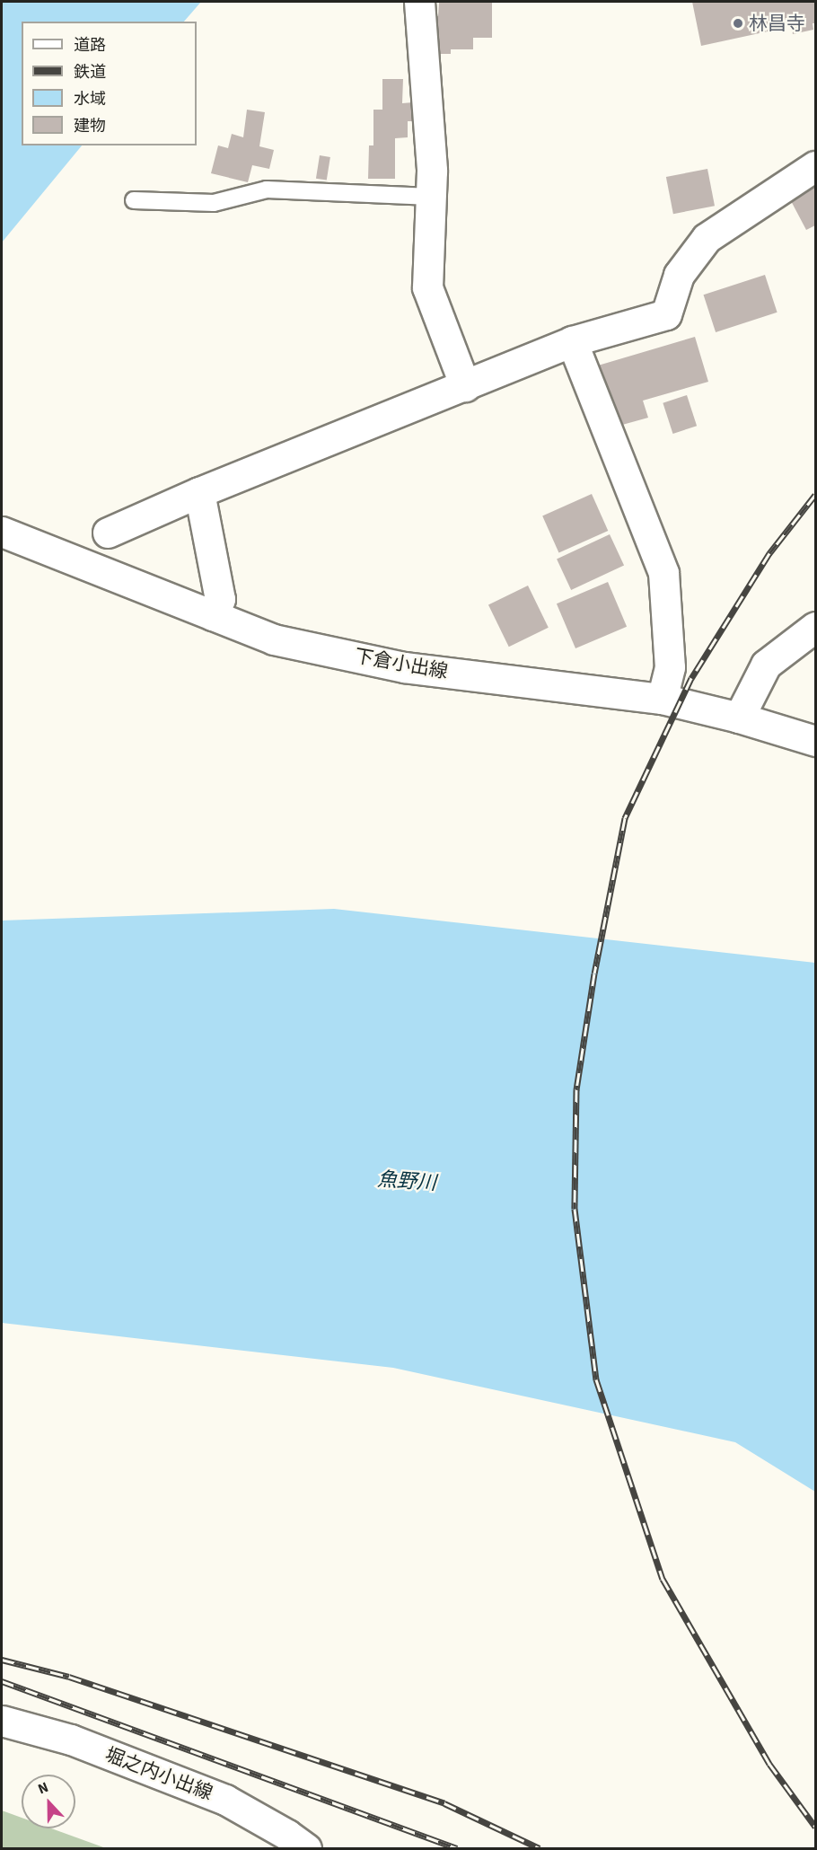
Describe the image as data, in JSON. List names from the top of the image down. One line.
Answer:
{"streets":{"street":["下倉小出線","堀之内小出線"]},"water":["魚野川"],"places":["林昌寺"],"legend":["道路","鉄道","水域","建物"],"north":"top"}
